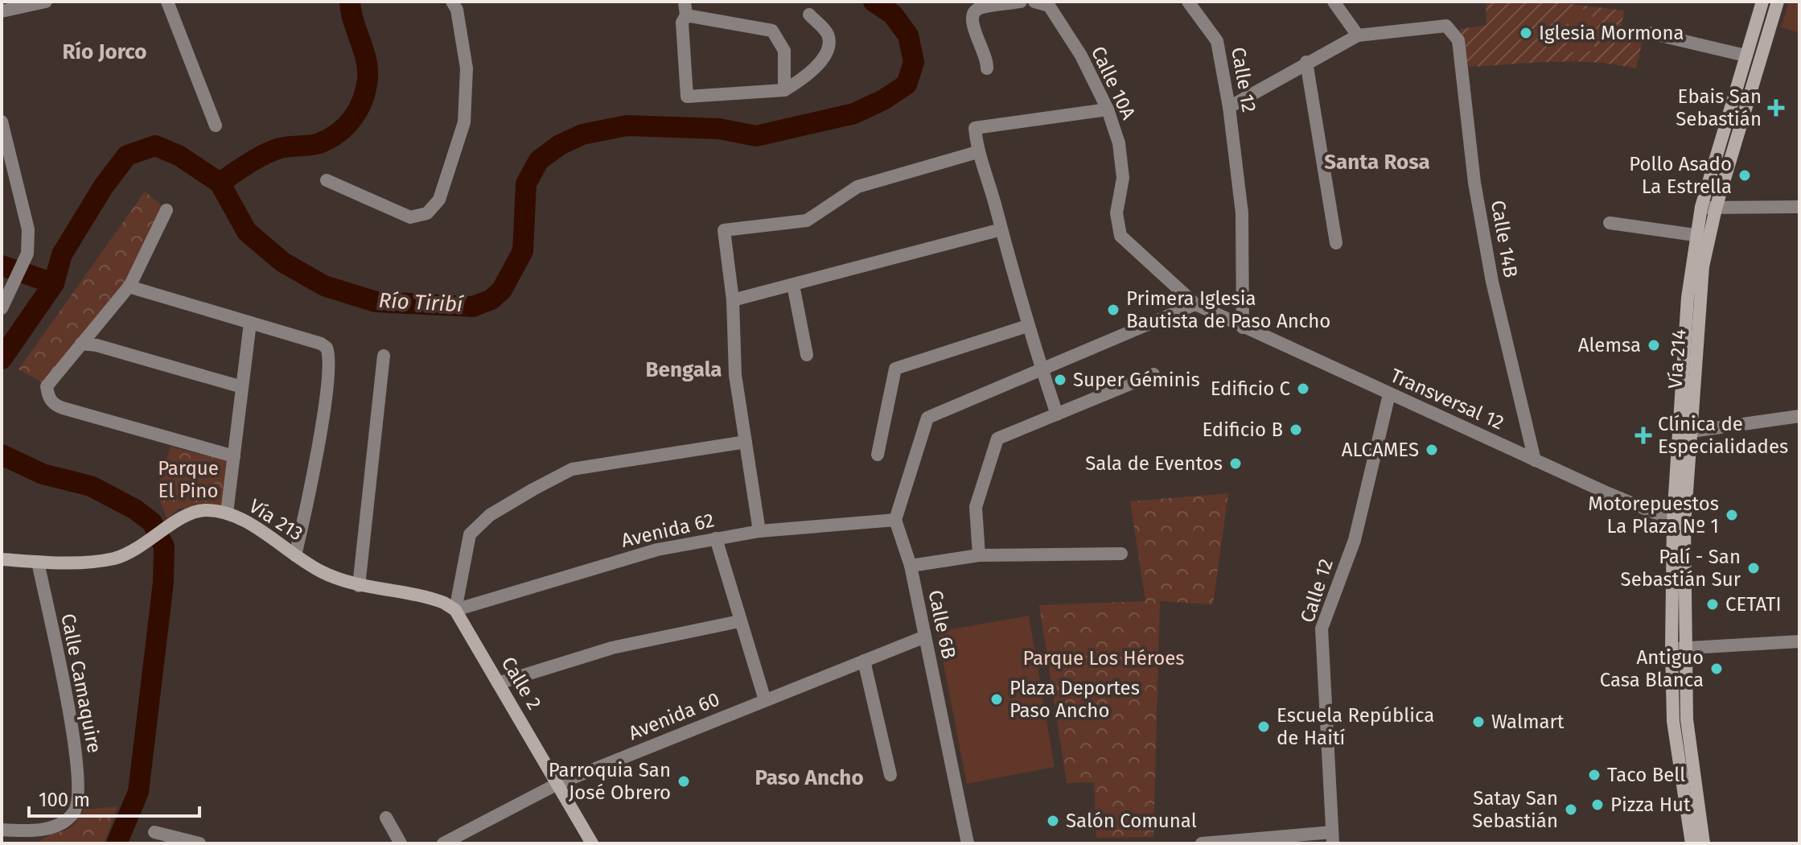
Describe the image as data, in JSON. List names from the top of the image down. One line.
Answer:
{"streets":{"main road":["Vía 214","Vía 213","Calle 2"],"street":["Calle 12","Calle 10A","Calle 14B","Transversal 12","Avenida 62","Calle 6B","Calle Camaquire","Avenida 60"]},"crossings":[["Calle 12","Transversal 12"],["Calle 10A","Transversal 12"],["Calle 14B","Transversal 12"],["Vía 214","Transversal 12"],["Vía 213","Avenida 62"],["Vía 213","Calle Camaquire"],["Vía 213","Calle 2"],["Avenida 62","Calle 6B"],["Avenida 62","Calle 2"],["Calle 6B","Avenida 60"],["Calle 2","Avenida 60"]],"districts":["Río Jorco","Santa Rosa","Bengala","Paso Ancho"],"water":["Río Tiribí"],"parks":["Parque El Pino","Parque Los Héroes"],"places":{"other":["Iglesia Mormona","Pollo Asado La Estrella","Primera Iglesia Bautista de Paso Ancho","Alemsa","Super Géminis","Edificio C","Edificio B","ALCAMES","Sala de Eventos","Motorepuestos La Plaza Nº 1","Palí - San Sebastián Sur","CETATI","Antiguo Casa Blanca","Plaza Deportes Paso Ancho","Walmart","Escuela República de Haití","Taco Bell","Parroquia San José Obrero","Pizza Hut","Satay San Sebastián","Salón Comunal"],"health":["Ebais San Sebastián","Clínica de Especialidades"]},"scale_bar":"100 m"}
